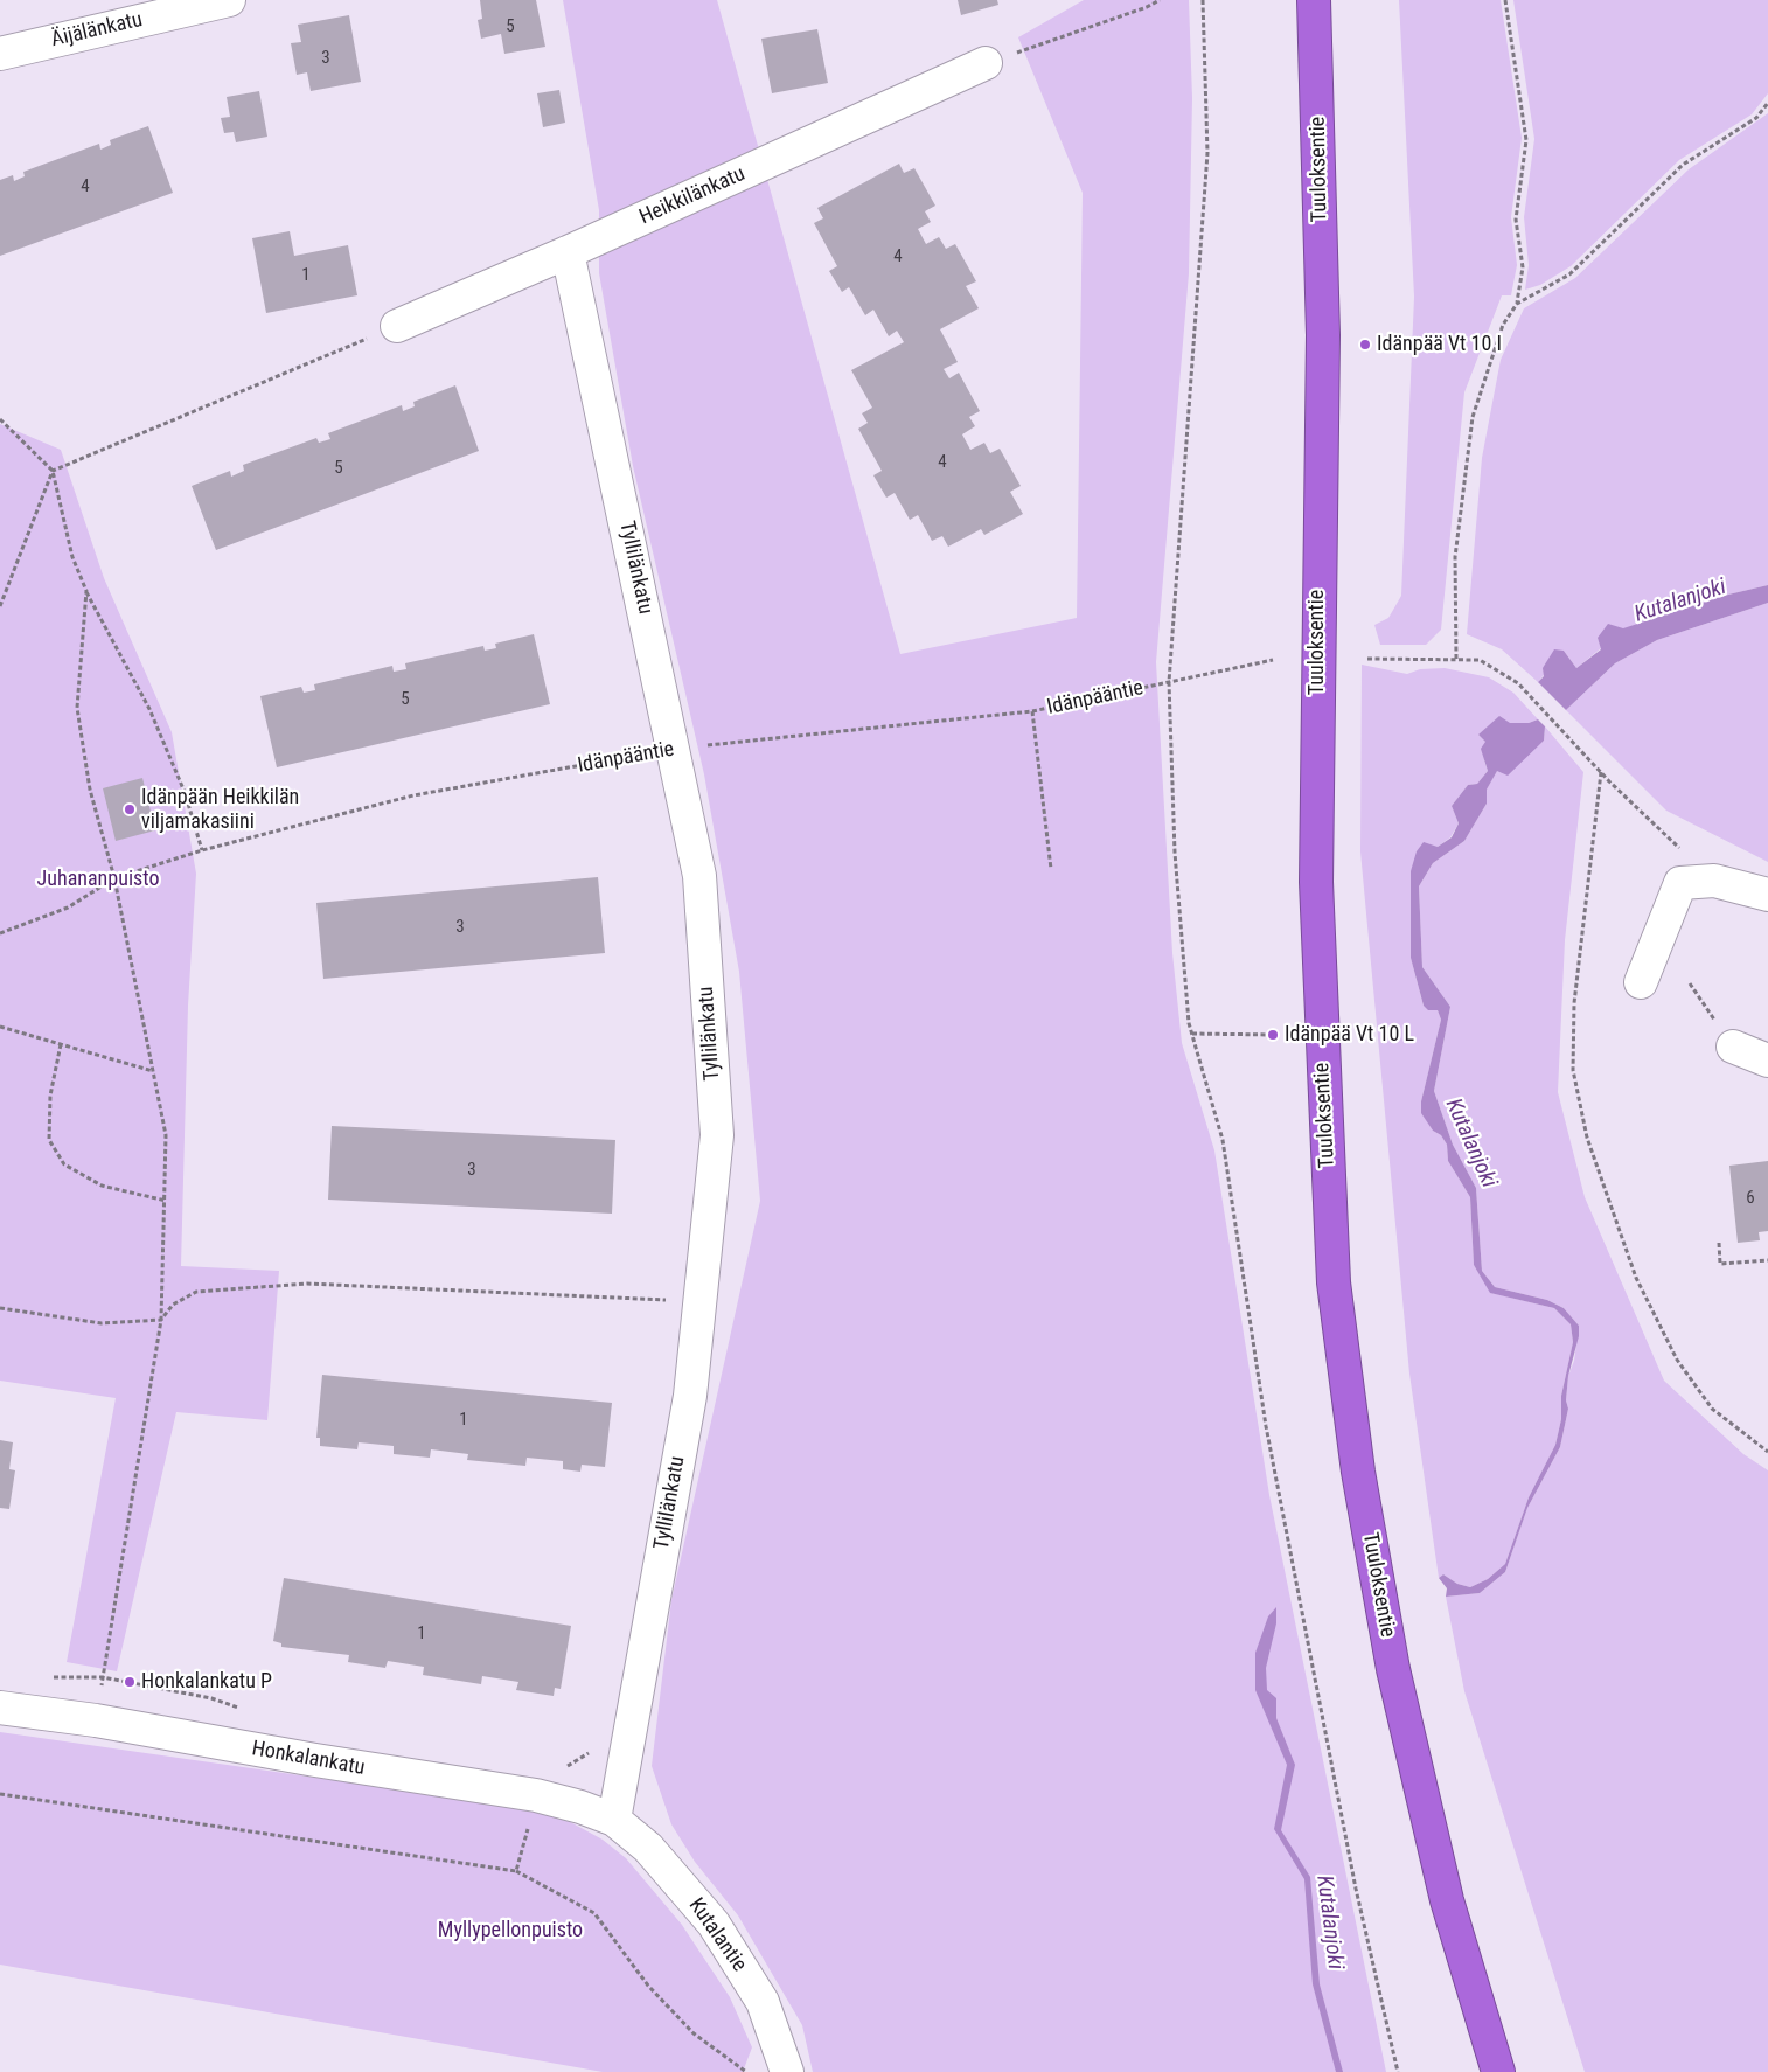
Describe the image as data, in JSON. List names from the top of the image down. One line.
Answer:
{"streets":{"highway":["Tuuloksentie"],"street":["Äijälänkatu","Heikkilänkatu","Tyllilänkatu","Honkalankatu","Kutalantie"],"path":["Idänpääntie"]},"crossings":[["Heikkilänkatu","Tyllilänkatu"],["Tyllilänkatu","Idänpääntie"],["Tyllilänkatu","Honkalankatu"],["Tyllilänkatu","Kutalantie"],["Honkalankatu","Kutalantie"]],"water":["Kutalanjoki"],"parks":["Juhananpuisto","Myllypellonpuisto"],"places":["Idänpää Vt 10 I","Idänpään Heikkilän viljamakasiini","Idänpää Vt 10 L","Honkalankatu P"],"house_numbers":["5","3","4","4","1","4","5","5","3","3","6","1","1"]}
